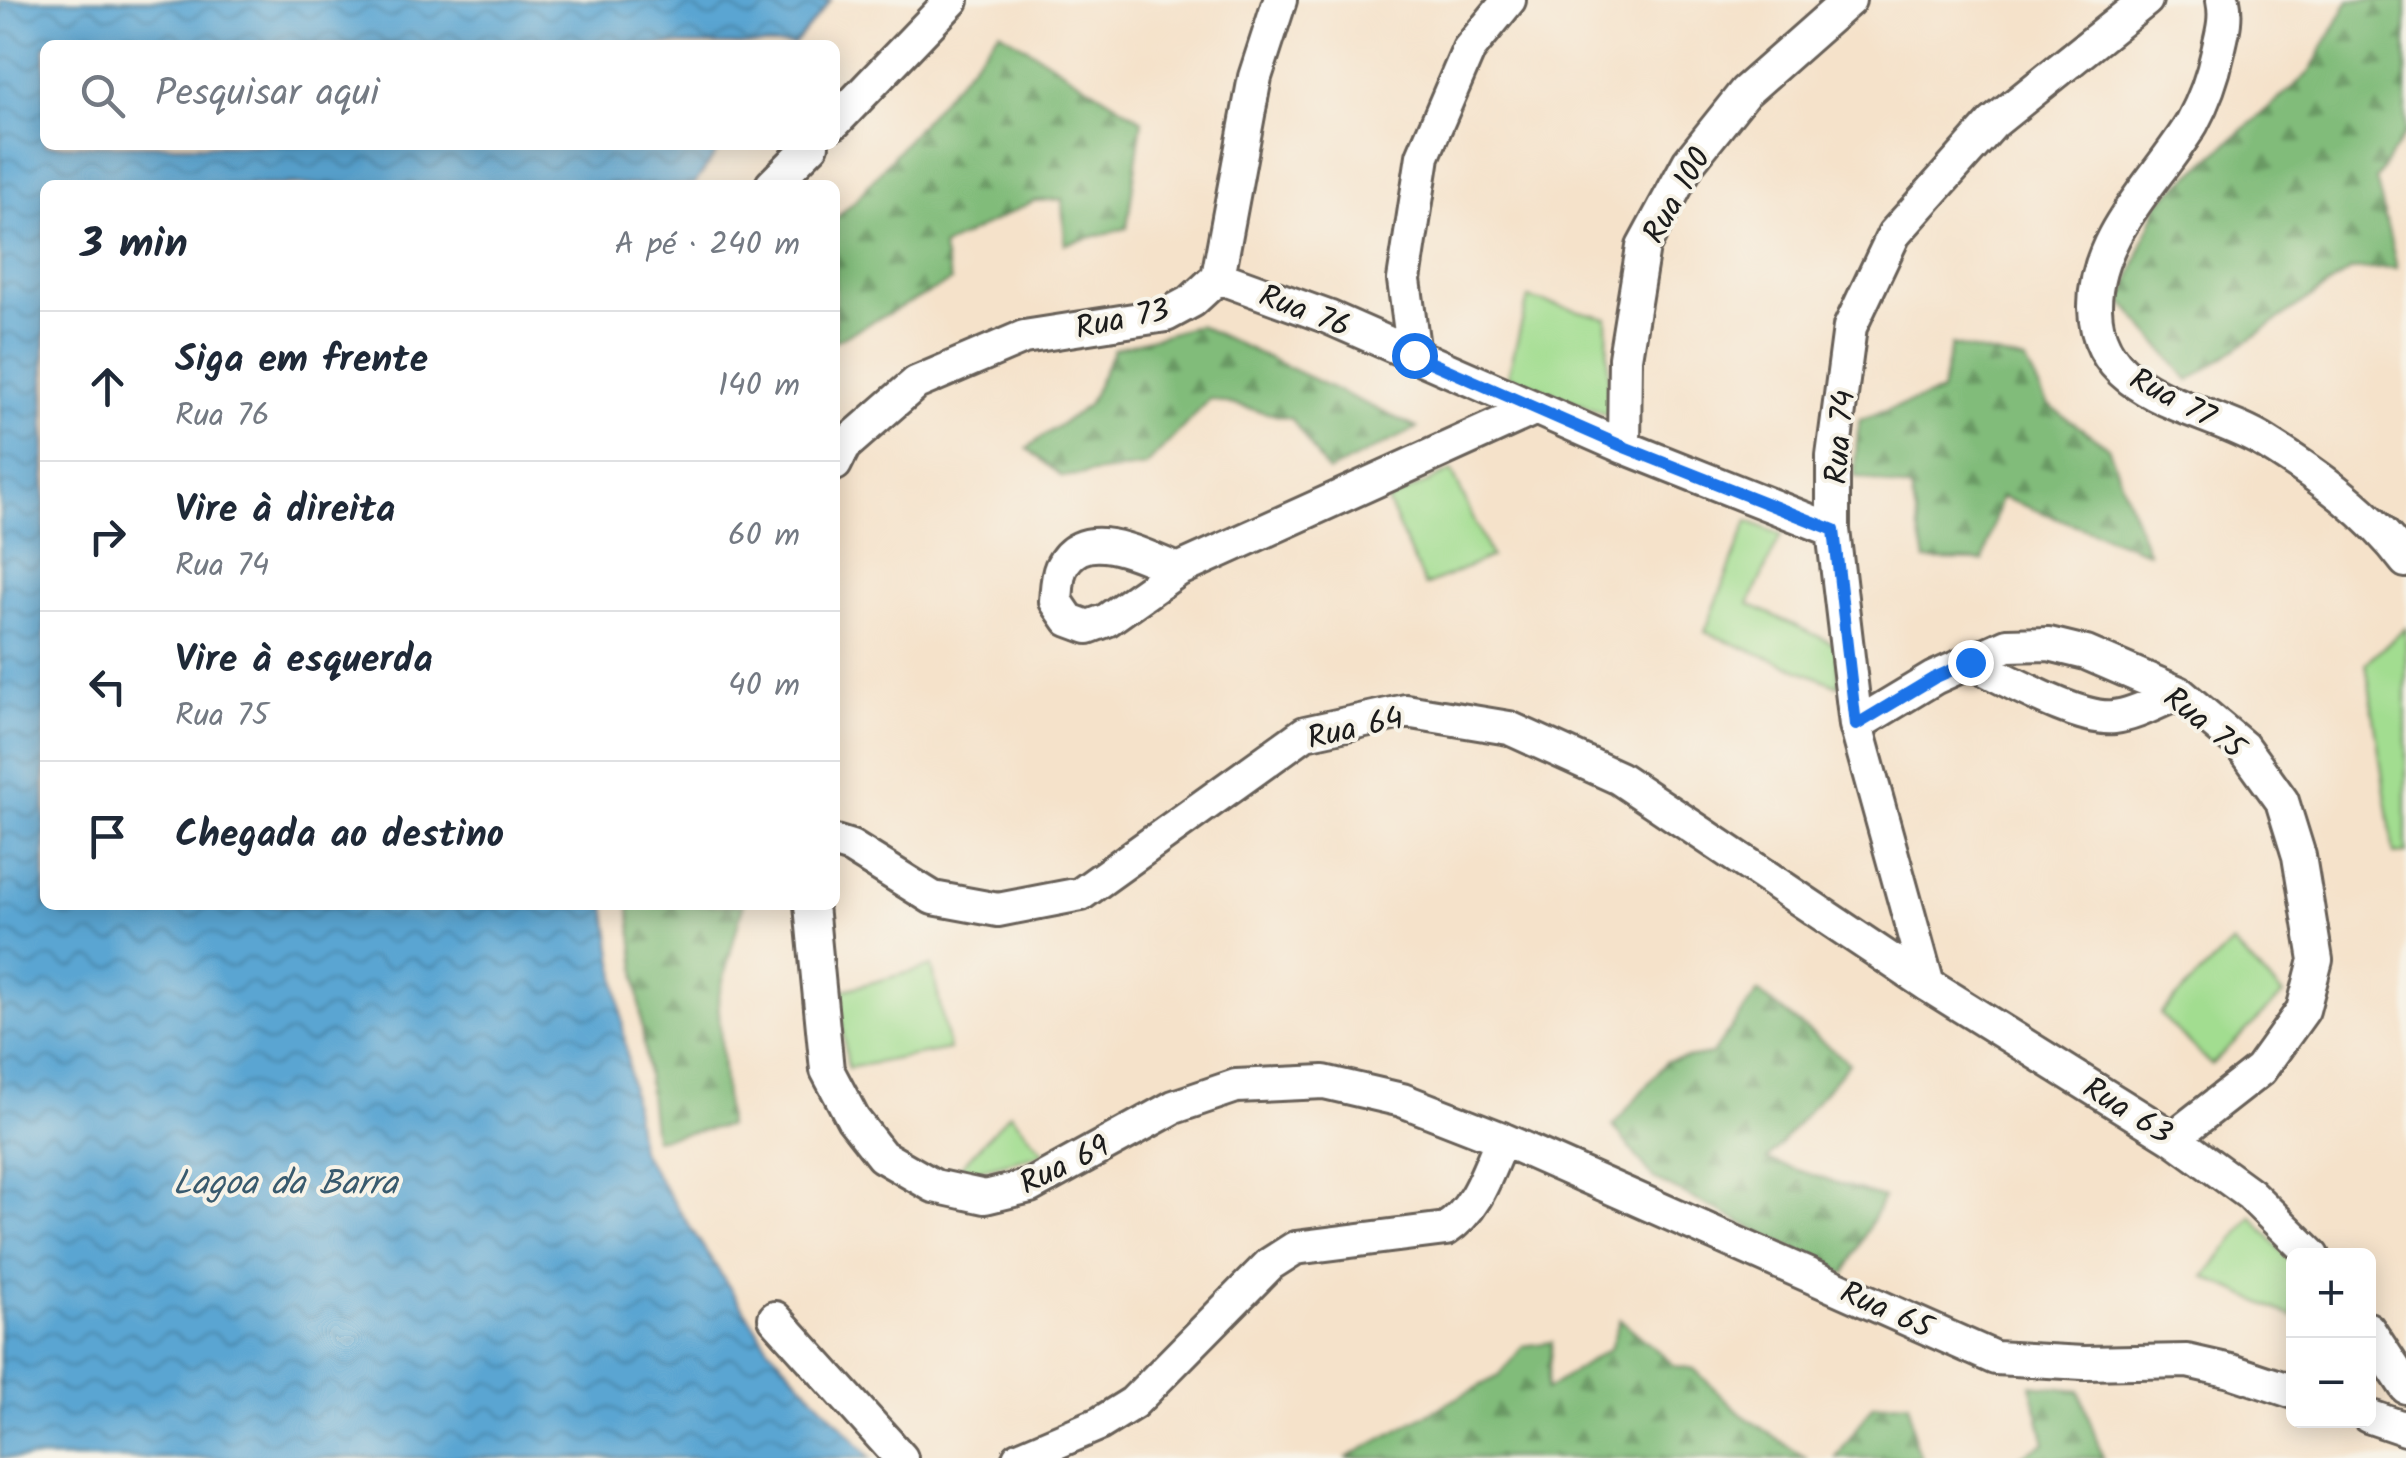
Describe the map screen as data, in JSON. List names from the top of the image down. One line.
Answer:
{"streets":{"street":["Rua 100","Rua 76","Rua 73","Rua 77","Rua 74","Rua 75","Rua 64","Rua 63","Rua 69","Rua 65"]},"crossings":[["Rua 100","Rua 76"],["Rua 76","Rua 73"],["Rua 76","Rua 74"],["Rua 74","Rua 75"],["Rua 74","Rua 64"],["Rua 74","Rua 63"],["Rua 75","Rua 63"],["Rua 64","Rua 63"],["Rua 69","Rua 65"]],"water":["Lagoa da Barra"],"page":{"search":"Pesquisar aqui","heading":["3 min","A pé · 240 m"],"list":[["Siga em frente","Rua 76","140 m"],["Vire à direita","Rua 74","60 m"],["Vire à esquerda","Rua 75","40 m"],"Chegada ao destino"],"map_buttons":["+","−"]}}
